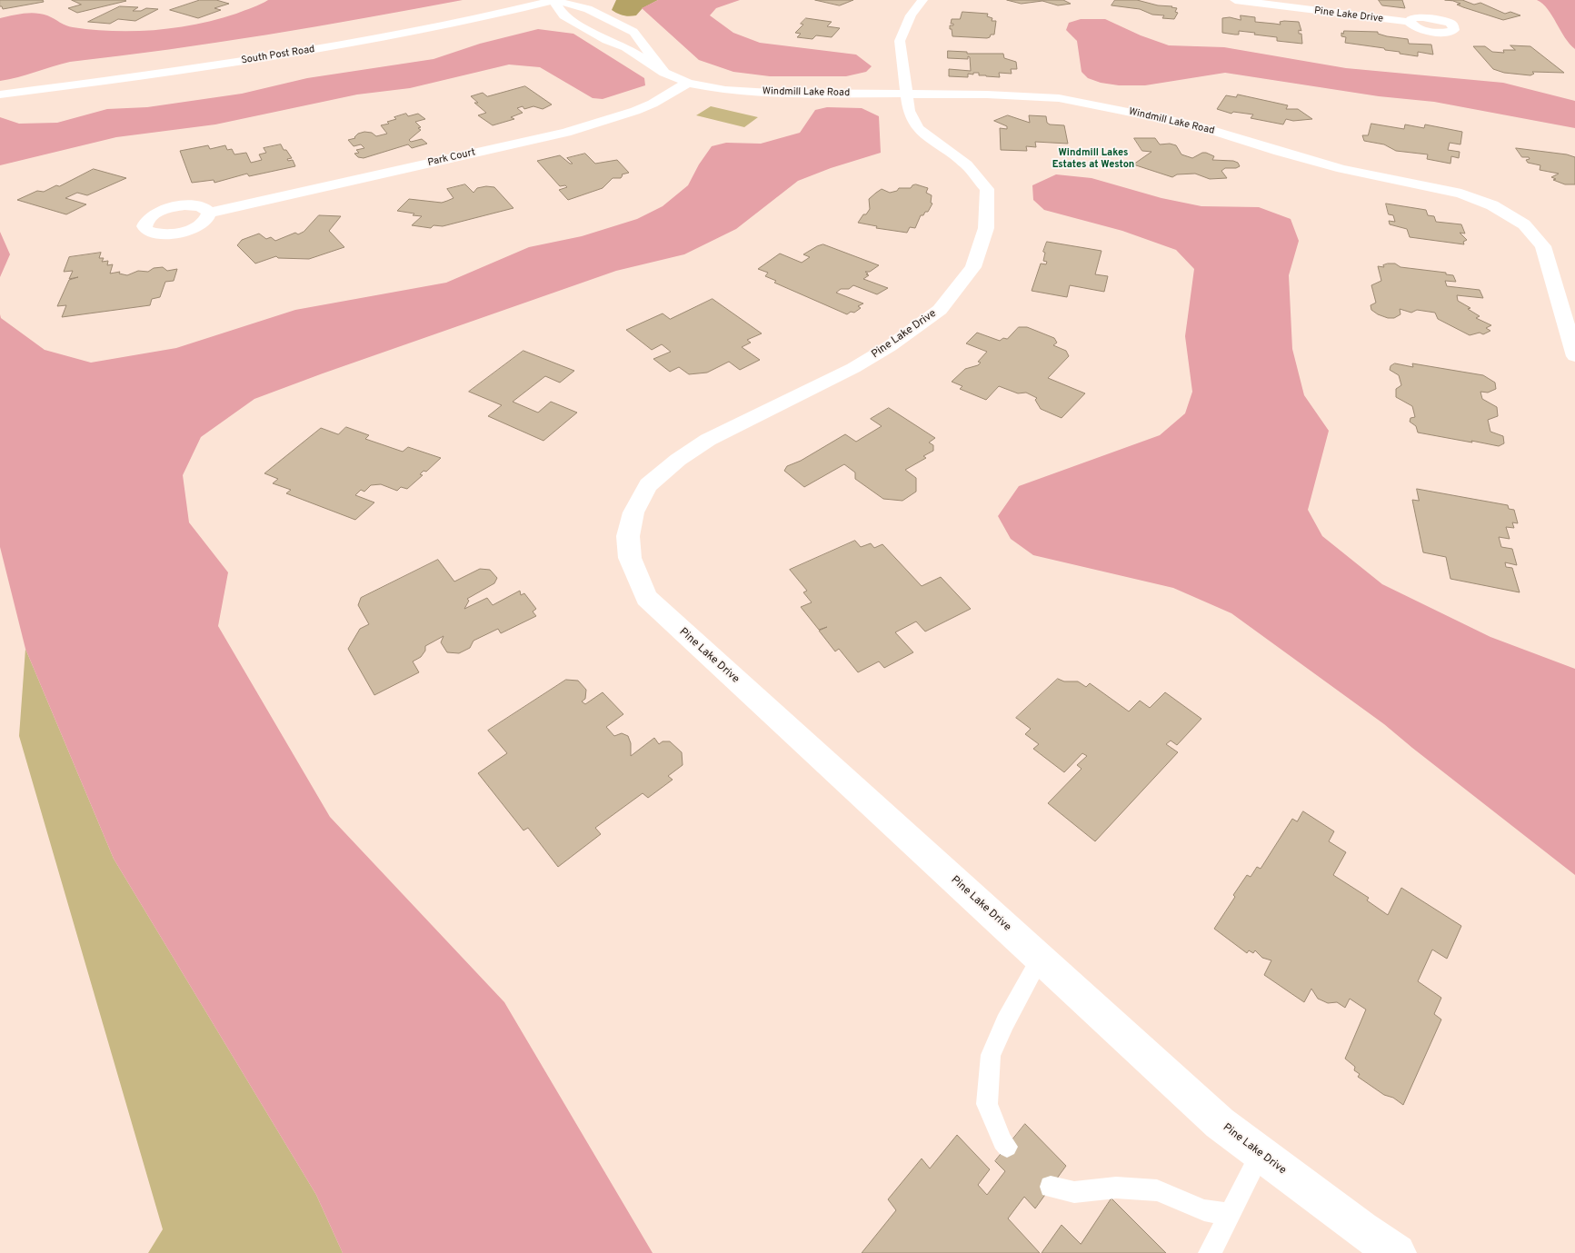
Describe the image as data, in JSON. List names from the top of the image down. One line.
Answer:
{"streets":{"street":["Pine Lake Drive","South Post Road","Windmill Lake Road","Park Court"]},"crossings":[["Pine Lake Drive","Windmill Lake Road"],["South Post Road","Windmill Lake Road"],["Windmill Lake Road","Park Court"]],"districts":["Windmill Lakes Estates at Weston"]}
